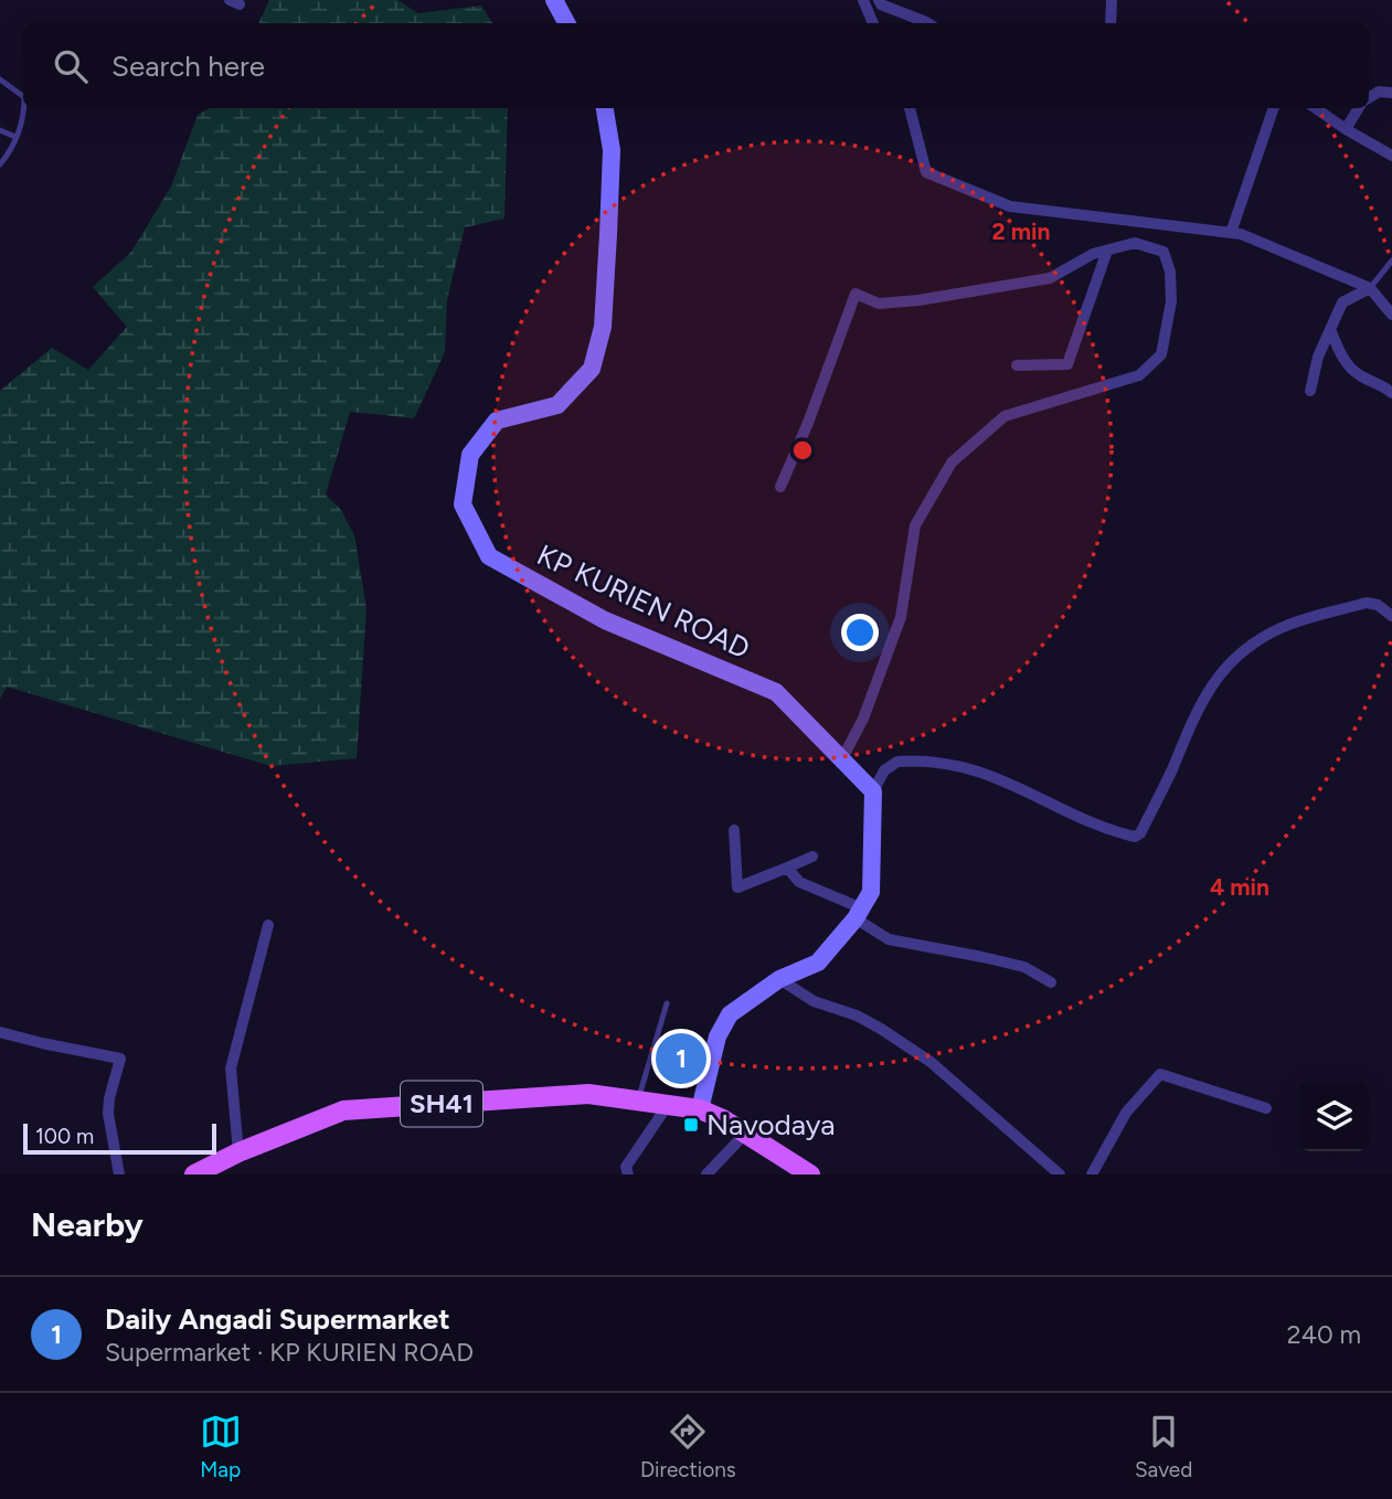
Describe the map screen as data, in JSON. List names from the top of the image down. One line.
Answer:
{"streets":{"main road":["SH41"],"street":["KP KURIEN ROAD"]},"places":{"transit":["Navodaya"]},"scale_bar":"100 m","page":{"search":"Search here","pins":"1","scale":"100 m","heading":"Nearby","list":[{"mark":"1","name":"Daily Angadi Supermarket","note":"Supermarket · KP KURIEN ROAD","value":"240 m"}],"nav":["Map","Directions","Saved"]},"rings":["2 min","4 min"]}
